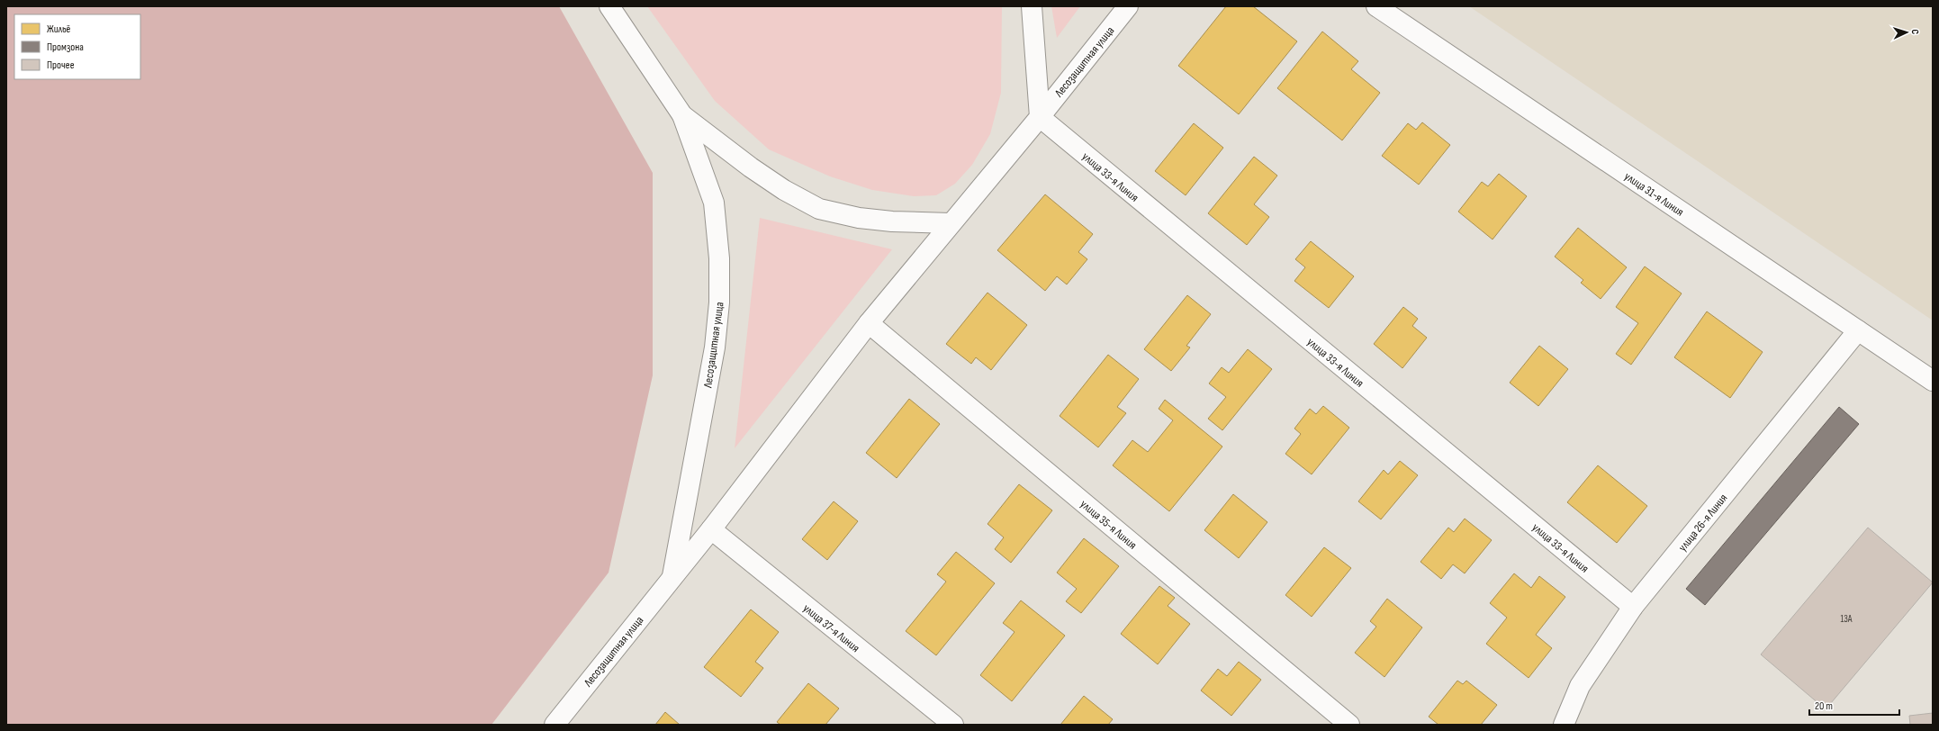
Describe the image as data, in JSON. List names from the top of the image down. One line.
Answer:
{"streets":{"street":["Лесозащитная улица","улица 33-я Линия","улица 31-я Линия","улица 26-я Линия","улица 35-я Линия","улица 37-я Линия"]},"crossings":[["Лесозащитная улица","улица 33-я Линия"],["Лесозащитная улица","улица 35-я Линия"],["Лесозащитная улица","улица 37-я Линия"],["улица 33-я Линия","улица 26-я Линия"],["улица 31-я Линия","улица 26-я Линия"]],"house_numbers":["13А"],"legend":["Жильё","Промзона","Прочее"],"scale_bar":"20 m","north":"right"}
